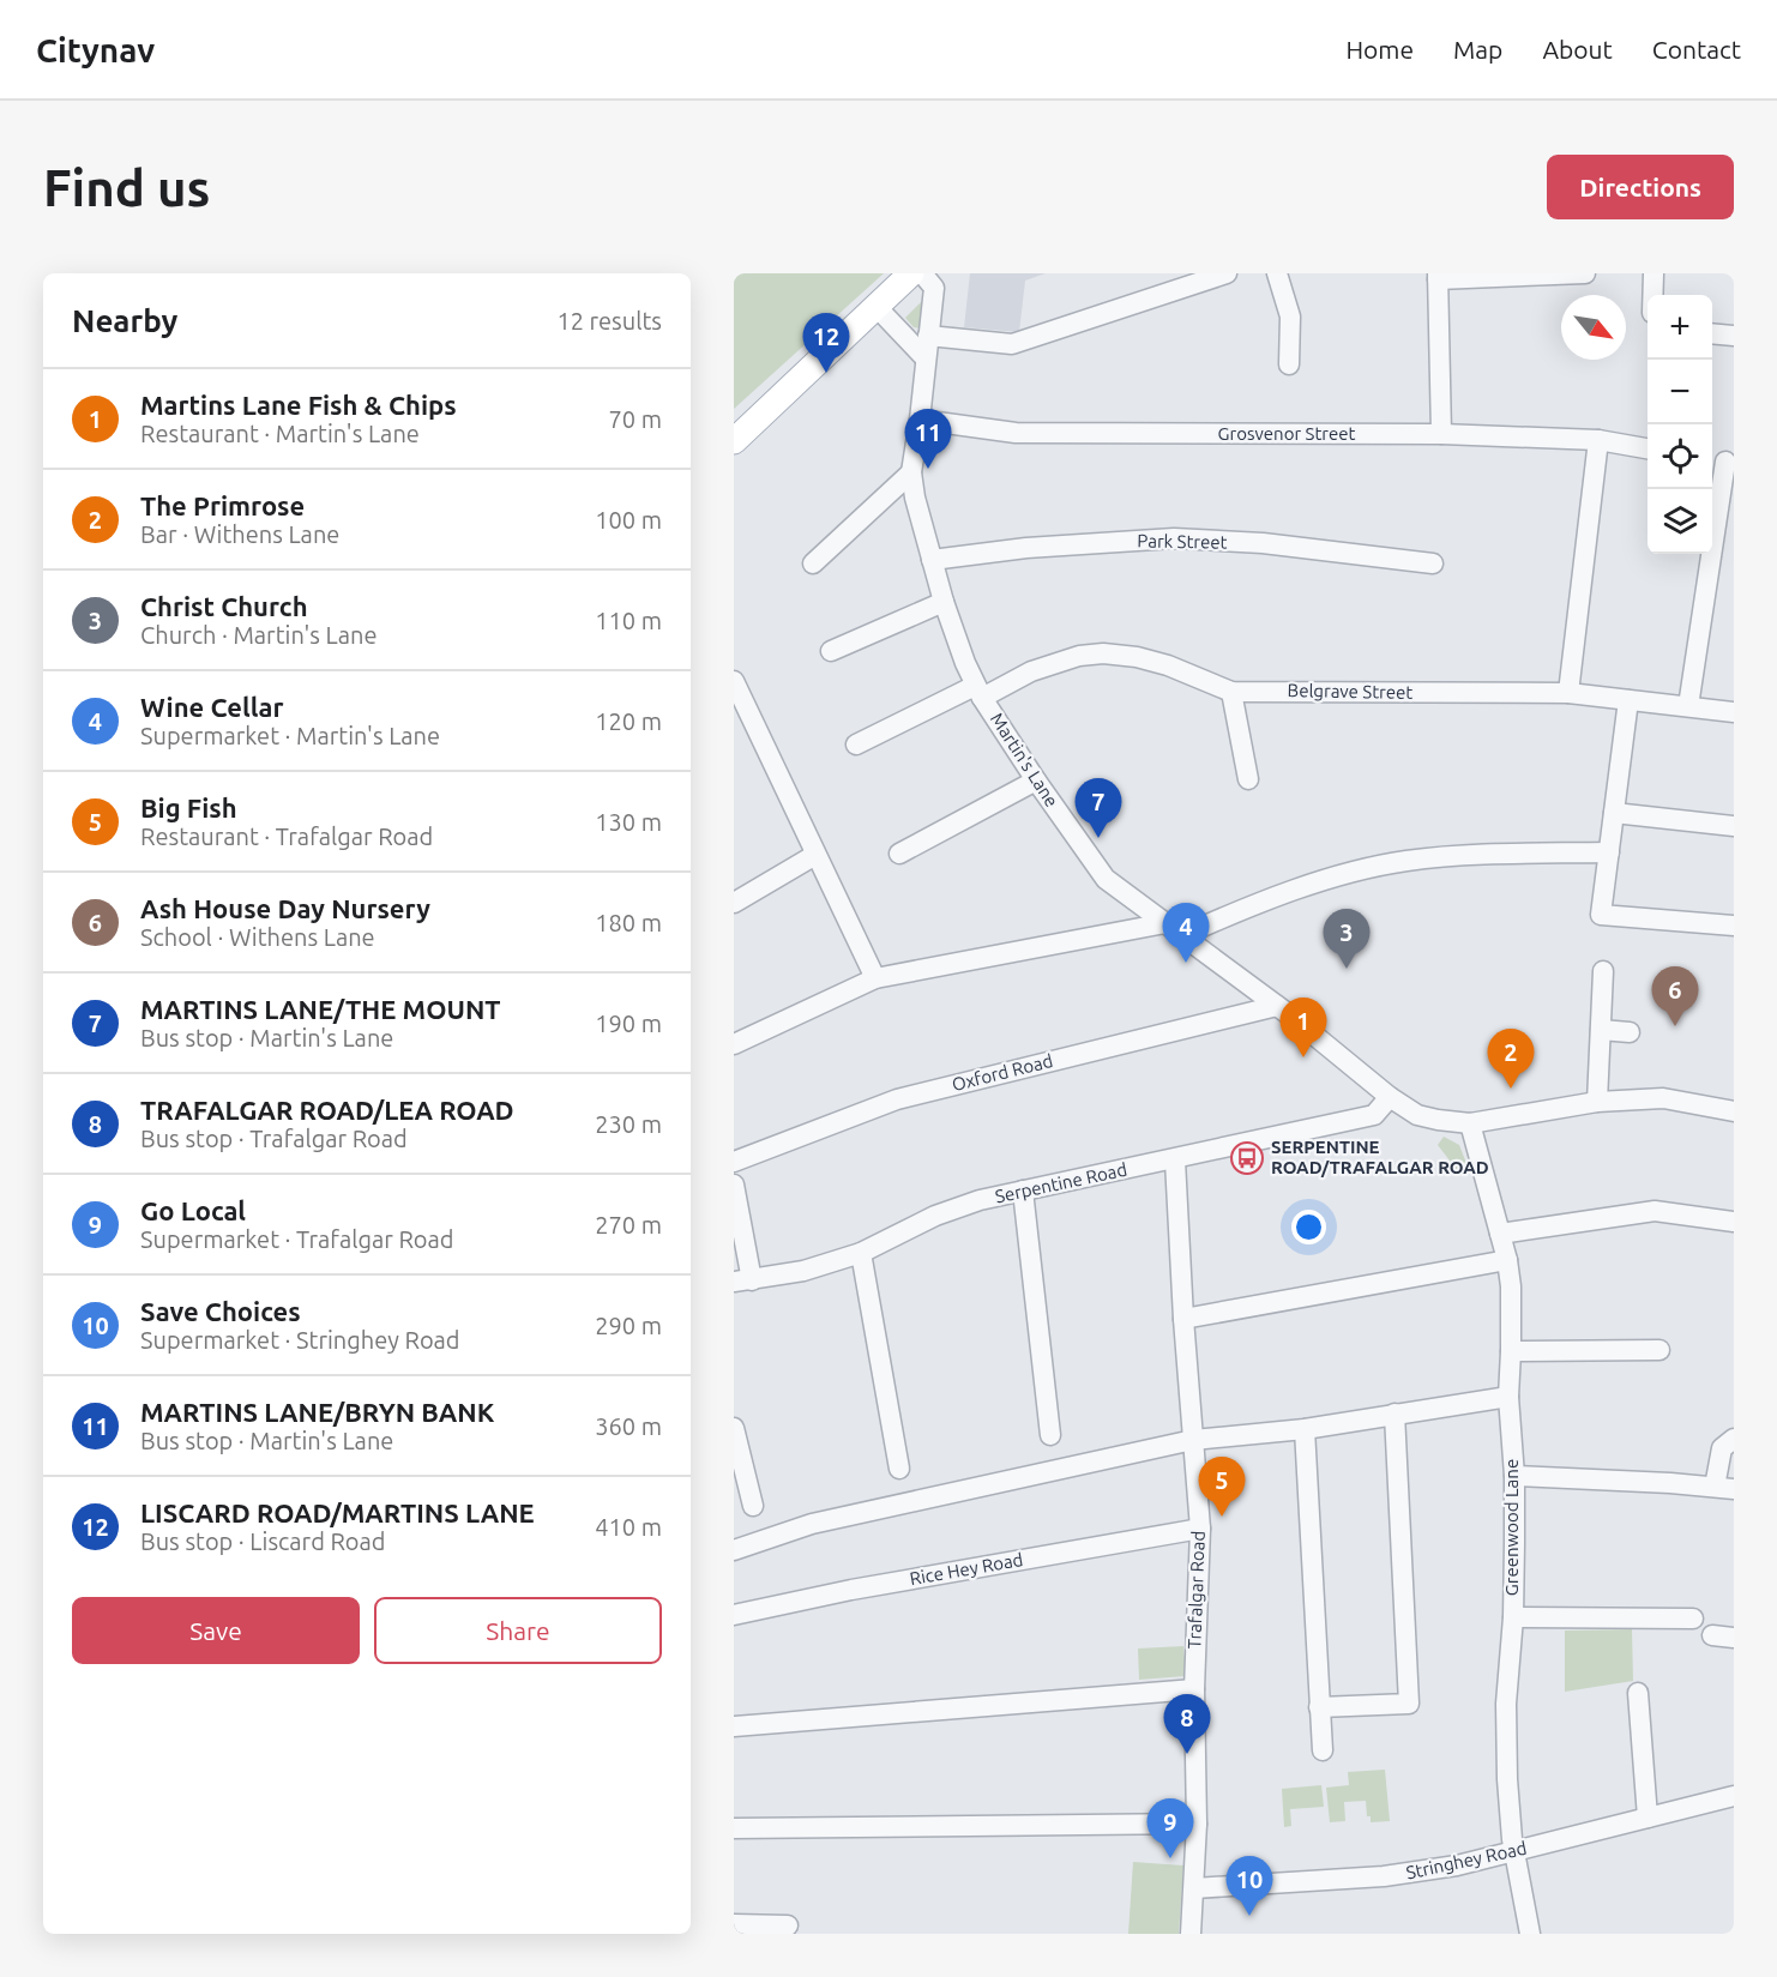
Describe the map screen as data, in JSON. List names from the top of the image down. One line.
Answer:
{"streets":{"street":["Grosvenor Street","Park Street","Belgrave Street","Martin's Lane","Oxford Road","Serpentine Road","Greenwood Lane","Rice Hey Road","Trafalgar Road","Stringhey Road"]},"crossings":[["Grosvenor Street","Martin's Lane"],["Park Street","Martin's Lane"],["Belgrave Street","Martin's Lane"],["Martin's Lane","Oxford Road"],["Martin's Lane","Serpentine Road"],["Martin's Lane","Greenwood Lane"],["Serpentine Road","Trafalgar Road"],["Greenwood Lane","Stringhey Road"],["Rice Hey Road","Trafalgar Road"],["Trafalgar Road","Stringhey Road"]],"places":{"bus stop":["SERPENTINE ROAD/TRAFALGAR ROAD"]},"north":"bottom right","page":{"header":"Citynav","nav":["Home","Map","About","Contact"],"buttons":["Directions",["Save","Share"]],"title":"Find us","heading":["Nearby","12 results"],"map_buttons":["+","−"],"pins":["12","11","7","4","3","6","1","2","5","8","9","10"],"list":[{"mark":"1","name":"Martins Lane Fish & Chips","note":"Restaurant · Martin's Lane","value":"70 m"},{"mark":"2","name":"The Primrose","note":"Bar · Withens Lane","value":"100 m"},{"mark":"3","name":"Christ Church","note":"Church · Martin's Lane","value":"110 m"},{"mark":"4","name":"Wine Cellar","note":"Supermarket · Martin's Lane","value":"120 m"},{"mark":"5","name":"Big Fish","note":"Restaurant · Trafalgar Road","value":"130 m"},{"mark":"6","name":"Ash House Day Nursery","note":"School · Withens Lane","value":"180 m"},{"mark":"7","name":"MARTINS LANE/THE MOUNT","note":"Bus stop · Martin's Lane","value":"190 m"},{"mark":"8","name":"TRAFALGAR ROAD/LEA ROAD","note":"Bus stop · Trafalgar Road","value":"230 m"},{"mark":"9","name":"Go Local","note":"Supermarket · Trafalgar Road","value":"270 m"},{"mark":"10","name":"Save Choices","note":"Supermarket · Stringhey Road","value":"290 m"},{"mark":"11","name":"MARTINS LANE/BRYN BANK","note":"Bus stop · Martin's Lane","value":"360 m"},{"mark":"12","name":"LISCARD ROAD/MARTINS LANE","note":"Bus stop · Liscard Road","value":"410 m"}]}}
